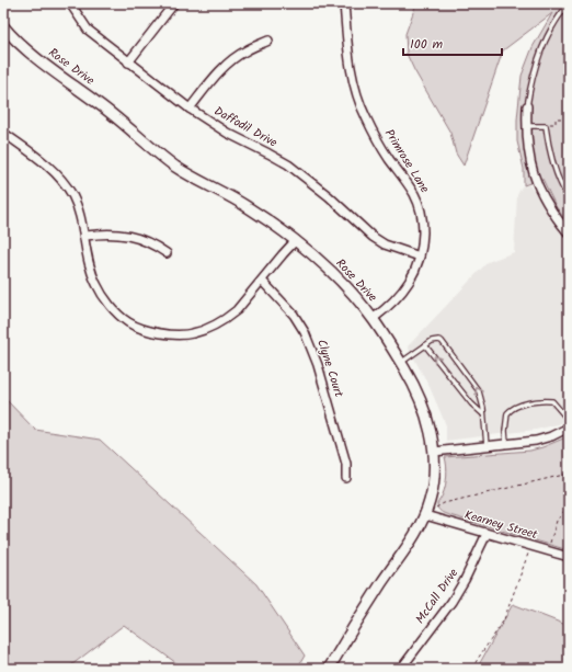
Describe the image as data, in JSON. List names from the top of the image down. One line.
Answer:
{"streets":{"main road":["Rose Drive"],"street":["Daffodil Drive","Primrose Lane","Clyne Court","Kearney Street","McCall Drive"]},"crossings":[["Rose Drive","Primrose Lane"],["Rose Drive","Kearney Street"],["Daffodil Drive","Primrose Lane"],["Kearney Street","McCall Drive"]],"scale_bar":"100 m"}
